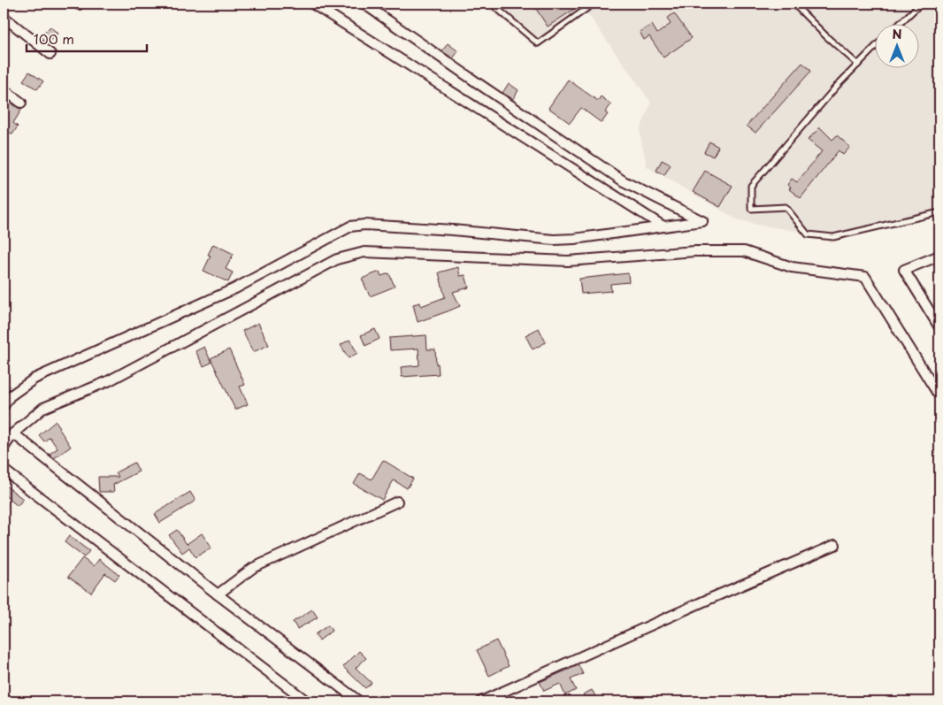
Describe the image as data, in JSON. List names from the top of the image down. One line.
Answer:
{"scale_bar":"100 m","north":"top"}
